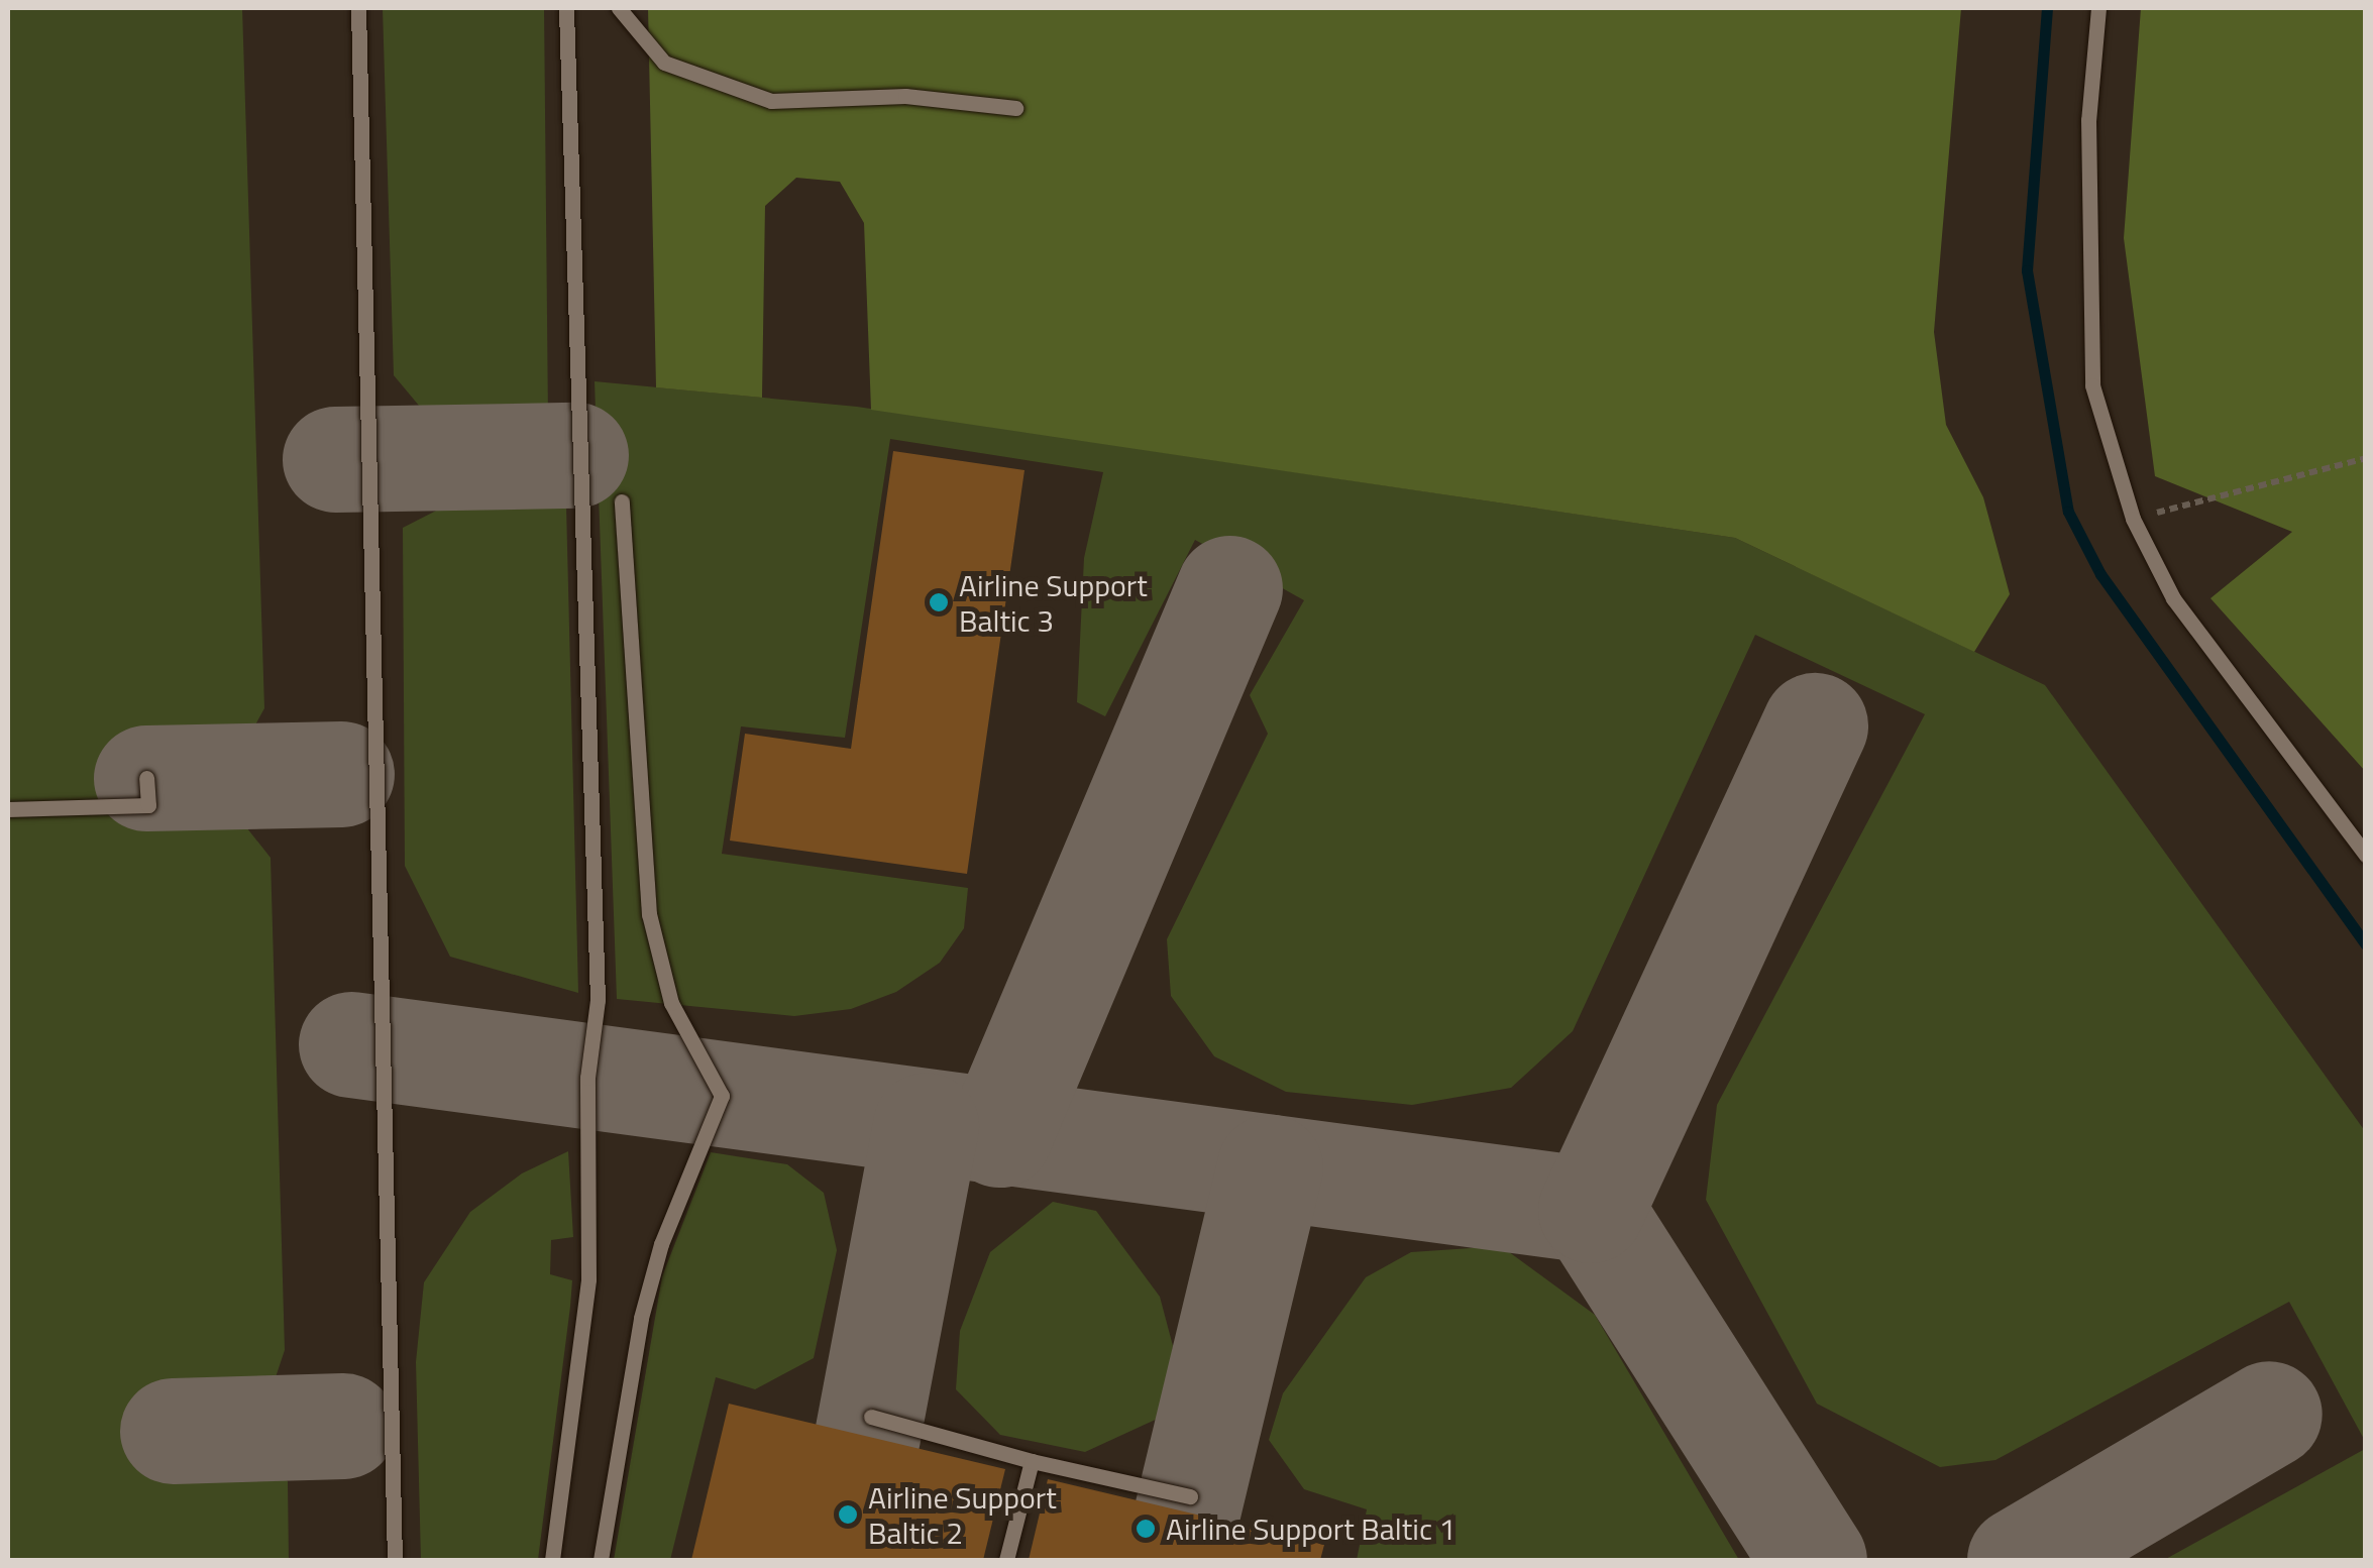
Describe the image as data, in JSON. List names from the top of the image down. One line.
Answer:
{"places":["Airline Support Baltic 3","Airline Support Baltic 2","Airline Support Baltic 1"]}
